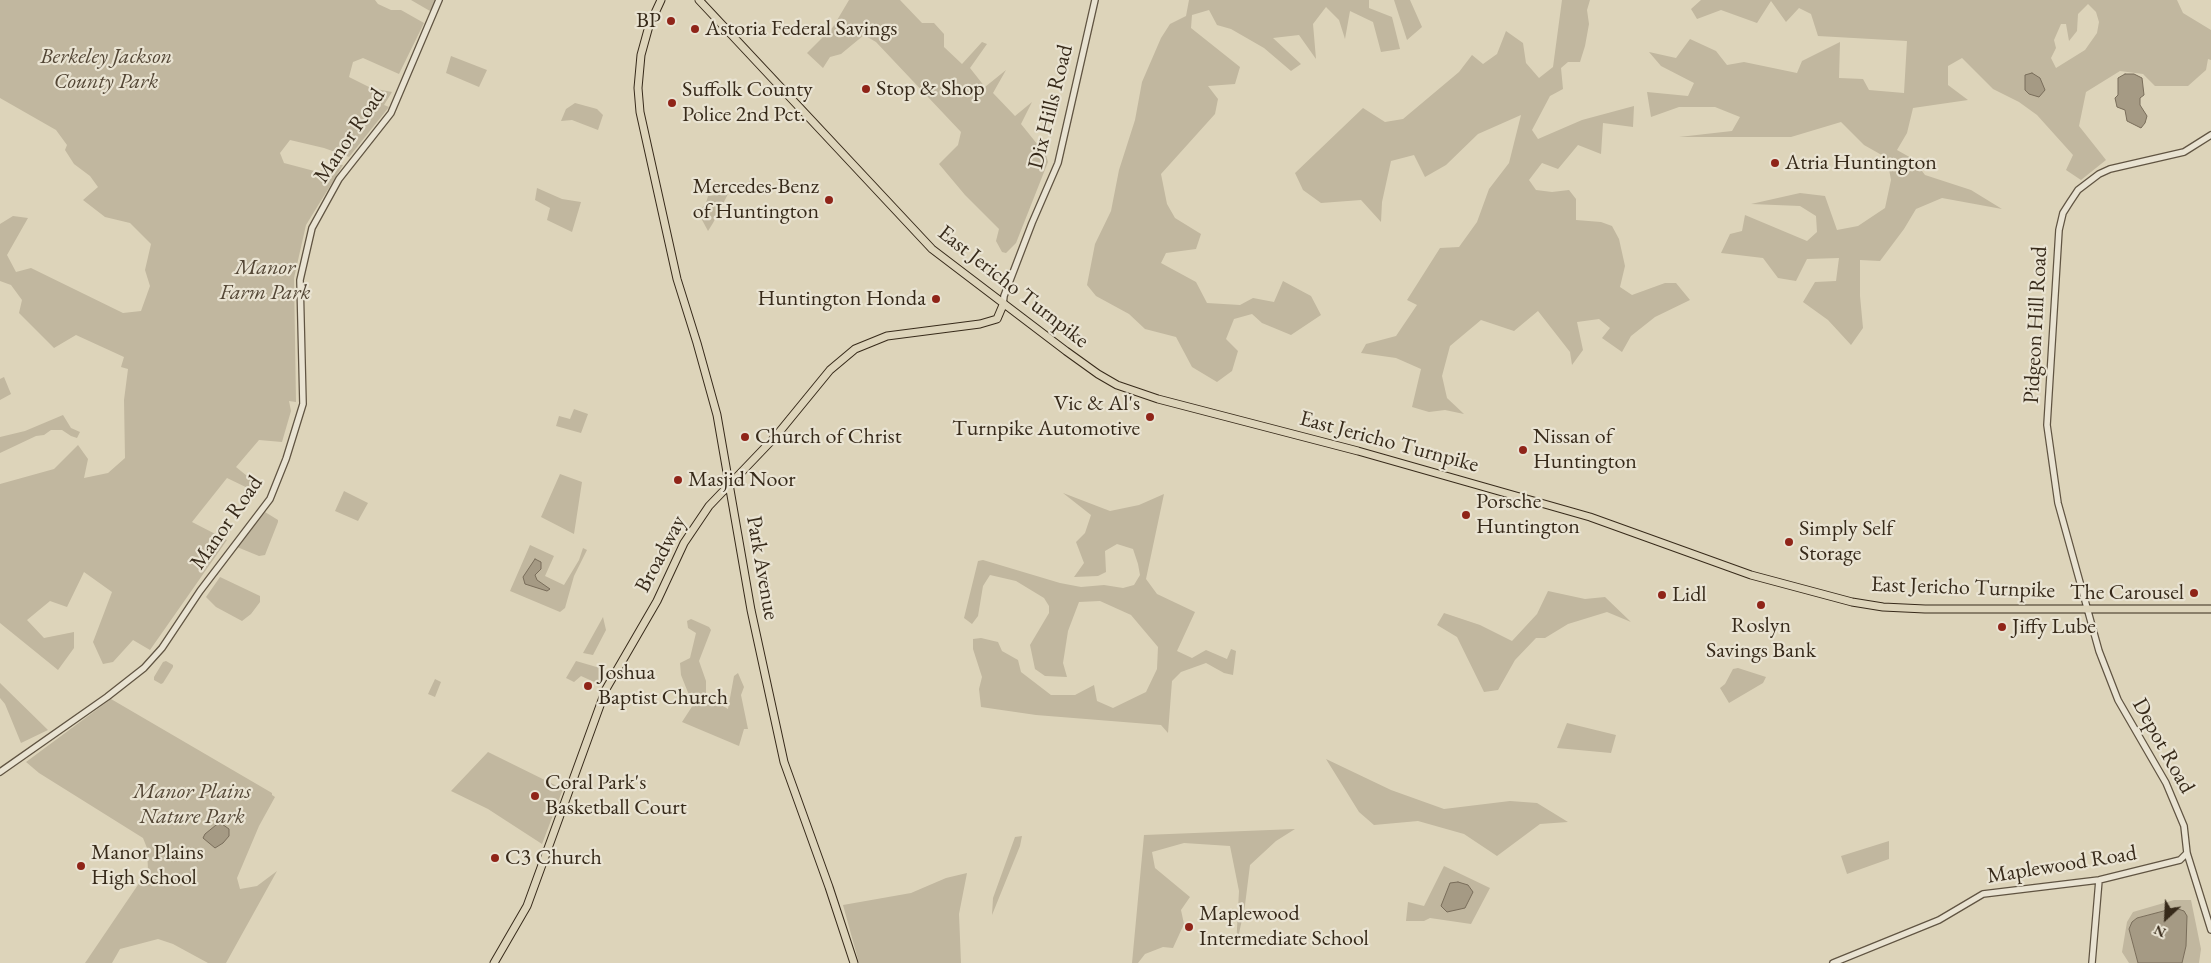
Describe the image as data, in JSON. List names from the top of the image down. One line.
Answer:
{"streets":{"main road":["East Jericho Turnpike","Broadway","Park Avenue"],"street":["Dix Hills Road","Manor Road","Pidgeon Hill Road","Depot Road","Maplewood Road"]},"crossings":[["Dix Hills Road","East Jericho Turnpike"],["Dix Hills Road","Broadway"],["East Jericho Turnpike","Pidgeon Hill Road"],["East Jericho Turnpike","Broadway"],["East Jericho Turnpike","Depot Road"],["Pidgeon Hill Road","Depot Road"],["Broadway","Park Avenue"],["Depot Road","Maplewood Road"]],"parks":["Berkeley Jackson County Park","Manor Farm Park","Manor Plains Nature Park"],"places":["BP","Astoria Federal Savings","Stop & Shop","Suffolk County Police 2nd Pct.","Atria Huntington","Mercedes-Benz of Huntington","Huntington Honda","Vic & Al's Turnpike Automotive","Church of Christ","Nissan of Huntington","Masjid Noor","Porsche Huntington","Simply Self Storage","The Carousel","Lidl","Roslyn Savings Bank","Jiffy Lube","Joshua Baptist Church","Coral Park's Basketball Court","C3 Church","Manor Plains High School","Maplewood Intermediate School"],"north":"bottom left"}
